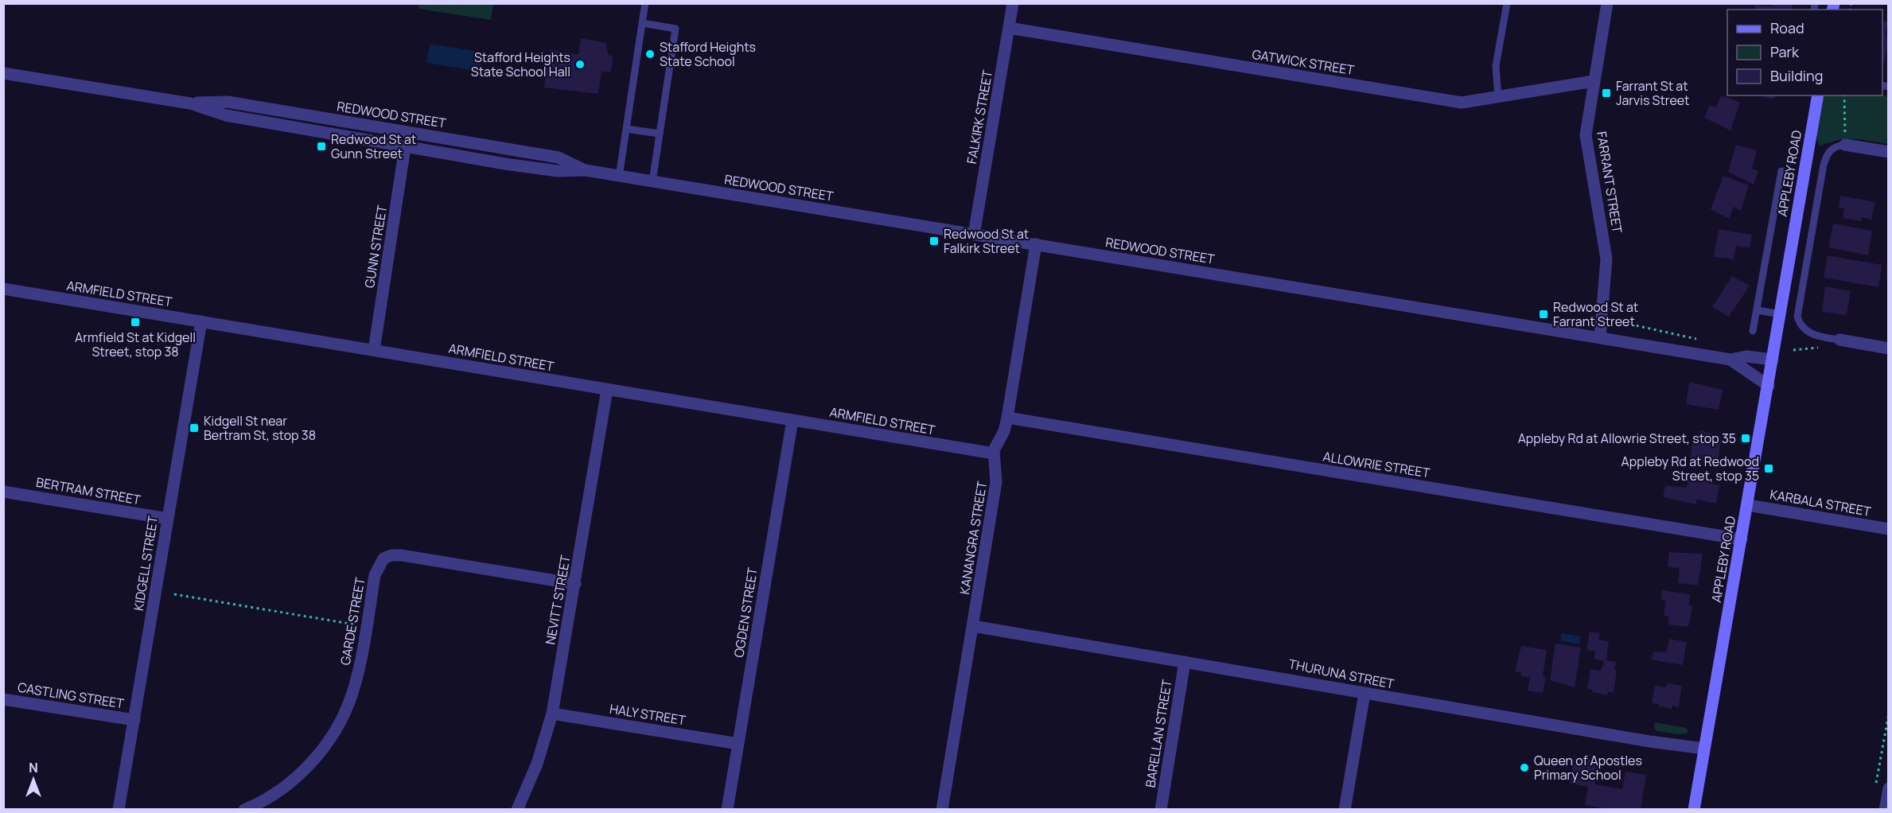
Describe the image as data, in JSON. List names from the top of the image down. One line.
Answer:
{"streets":{"main road":["APPLEBY ROAD"],"street":["GATWICK STREET","REDWOOD STREET","FALKIRK STREET","FARRANT STREET","GUNN STREET","ARMFIELD STREET","ALLOWRIE STREET","BERTRAM STREET","KARBALA STREET","KANANGRA STREET","KIDGELL STREET","NEVITT STREET","OGDEN STREET","GARDE STREET","THURUNA STREET","CASTLING STREET","HALY STREET","BARELLAN STREET"]},"crossings":[["GATWICK STREET","FALKIRK STREET"],["GATWICK STREET","FARRANT STREET"],["REDWOOD STREET","FALKIRK STREET"],["REDWOOD STREET","APPLEBY ROAD"],["REDWOOD STREET","FARRANT STREET"],["REDWOOD STREET","GUNN STREET"],["REDWOOD STREET","KANANGRA STREET"],["APPLEBY ROAD","ALLOWRIE STREET"],["APPLEBY ROAD","KARBALA STREET"],["APPLEBY ROAD","THURUNA STREET"],["GUNN STREET","ARMFIELD STREET"],["ARMFIELD STREET","KANANGRA STREET"],["ARMFIELD STREET","KIDGELL STREET"],["ARMFIELD STREET","NEVITT STREET"],["ARMFIELD STREET","OGDEN STREET"],["ALLOWRIE STREET","KANANGRA STREET"],["BERTRAM STREET","KIDGELL STREET"],["KANANGRA STREET","THURUNA STREET"],["KIDGELL STREET","CASTLING STREET"],["NEVITT STREET","GARDE STREET"],["NEVITT STREET","HALY STREET"],["OGDEN STREET","HALY STREET"],["THURUNA STREET","BARELLAN STREET"]],"places":{"other":["Stafford Heights State School","Stafford Heights State School Hall","Queen of Apostles Primary School"],"transit":["Farrant St at Jarvis Street","Redwood St at Gunn Street","Redwood St at Falkirk Street","Redwood St at Farrant Street","Armfield St at Kidgell Street, stop 38","Kidgell St near Bertram St, stop 38","Appleby Rd at Allowrie Street, stop 35","Appleby Rd at Redwood Street, stop 35"]},"legend":["Road","Park","Building"],"north":"top"}
